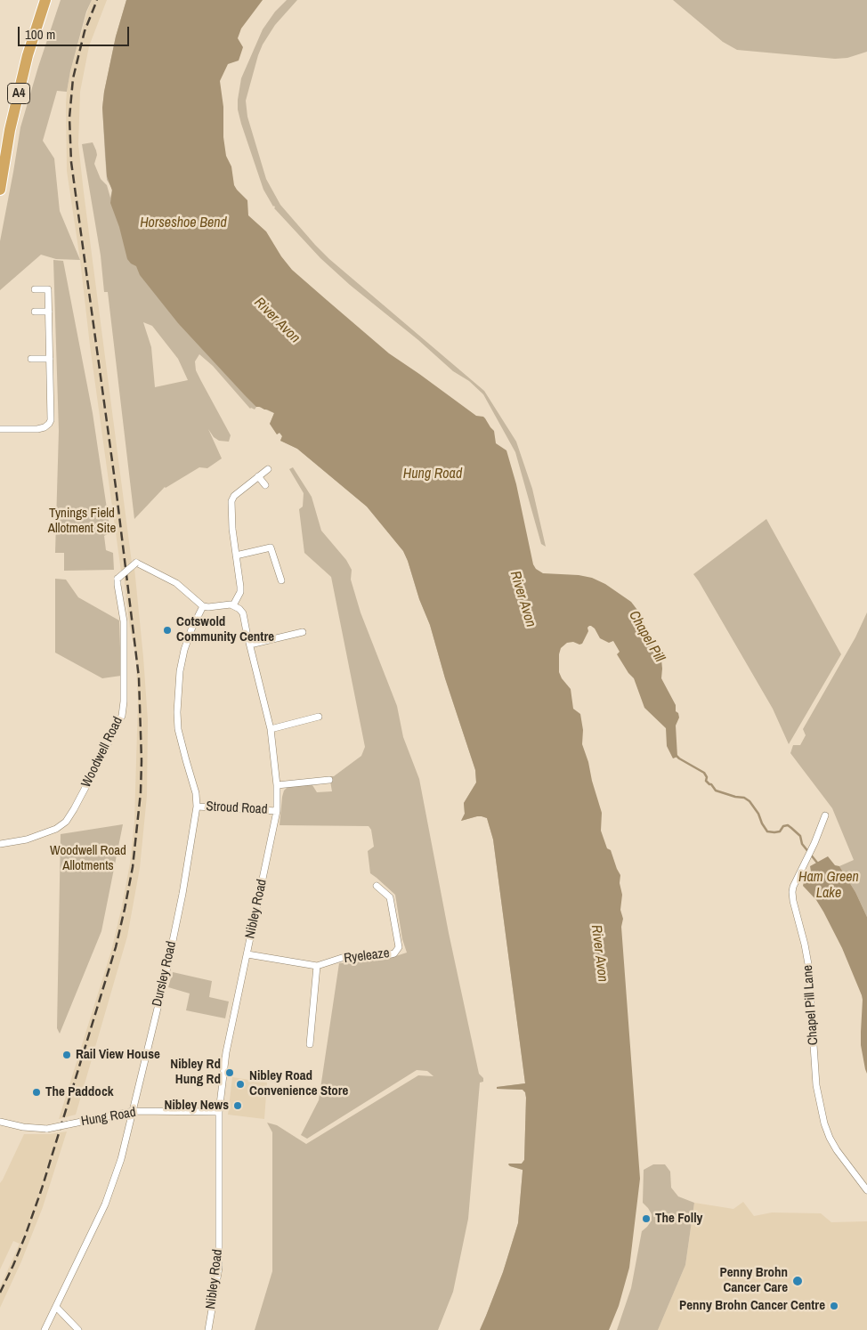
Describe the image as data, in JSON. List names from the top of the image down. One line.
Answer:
{"streets":{"highway":["A4"],"street":["Woodwell Road","Stroud Road","Nibley Road","Ryeleaze","Dursley Road","Chapel Pill Lane","Hung Road"]},"crossings":[["Woodwell Road","Dursley Road"],["Stroud Road","Nibley Road"],["Stroud Road","Dursley Road"],["Nibley Road","Hung Road"],["Dursley Road","Hung Road"]],"water":["Horseshoe Bend","River Avon","Hung Road","Chapel Pill","Ham Green Lake"],"parks":["Tynings Field Allotment Site","Woodwell Road Allotments"],"places":["Cotswold Community Centre","Rail View House","Nibley Rd Hung Rd","Nibley Road Convenience Store","The Paddock","Nibley News","The Folly","Penny Brohn Cancer Care","Penny Brohn Cancer Centre"],"scale_bar":"100 m"}
